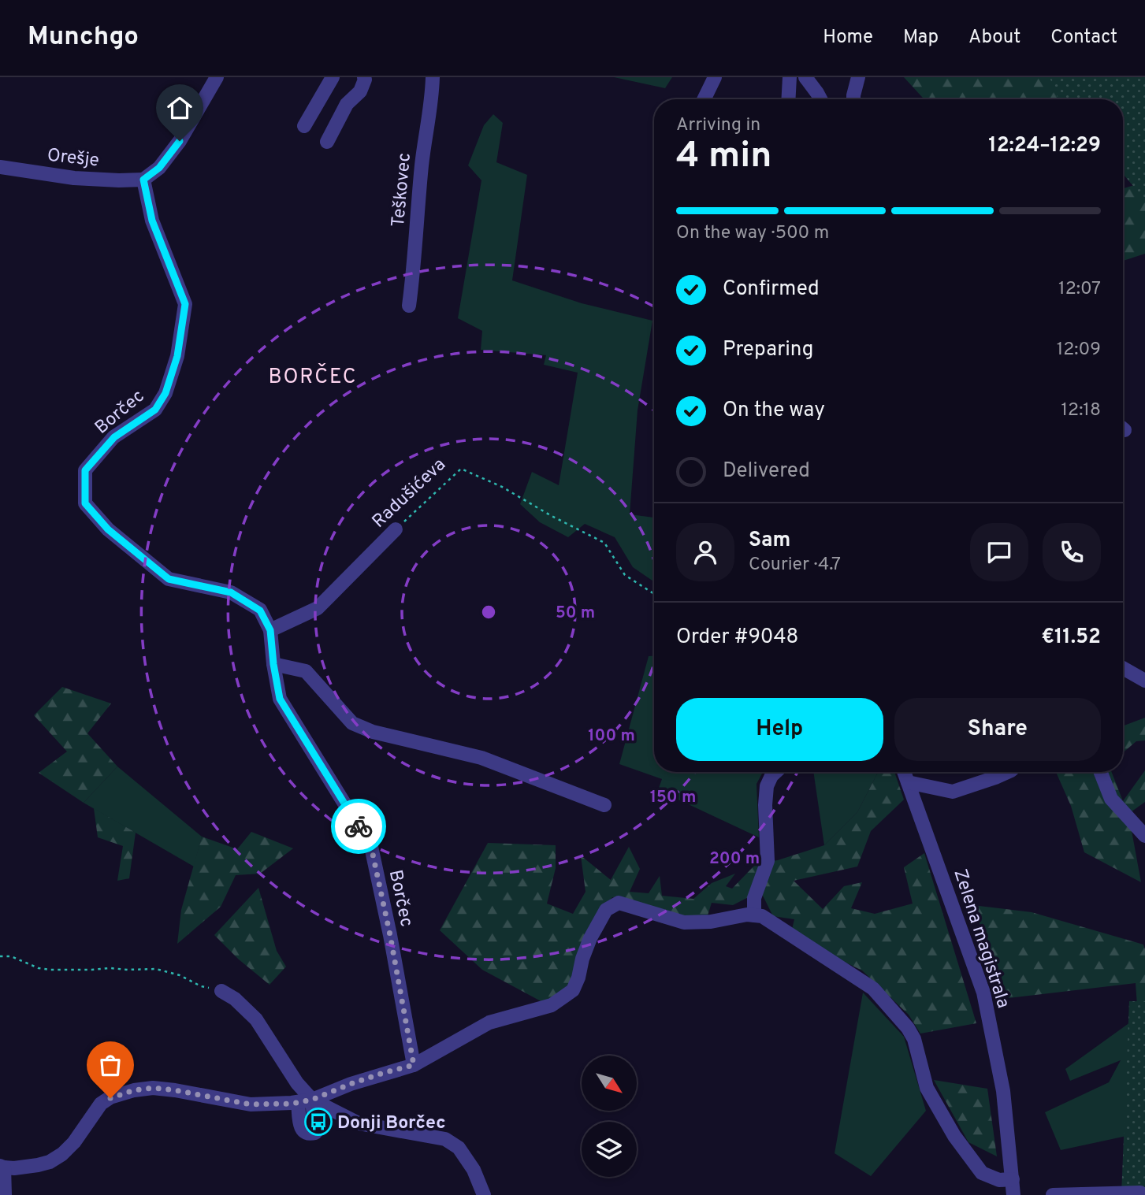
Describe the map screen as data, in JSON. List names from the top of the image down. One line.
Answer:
{"streets":{"street":["Orešje","Teškovec","Borčec","Radušićeva","Zelena magistrala"]},"crossings":[["Orešje","Borčec"],["Borčec","Radušićeva"]],"districts":["BORČEC"],"places":{"bus stop":["Donji Borčec"]},"north":"bottom right","page":{"header":"Munchgo","nav":["Home","Map","About","Contact"],"heading":["4 min","Arriving in","12:24–12:29"],"panel":["Sam","Courier · 4.7","Order #9048","€11.52"],"bar":"On the way · 500 m","list":[["Confirmed","12:07"],["Preparing","12:09"],["On the way","12:18"],"Delivered"],"buttons":["Help","Share"]},"rings":["50 m","100 m","150 m","200 m"]}
